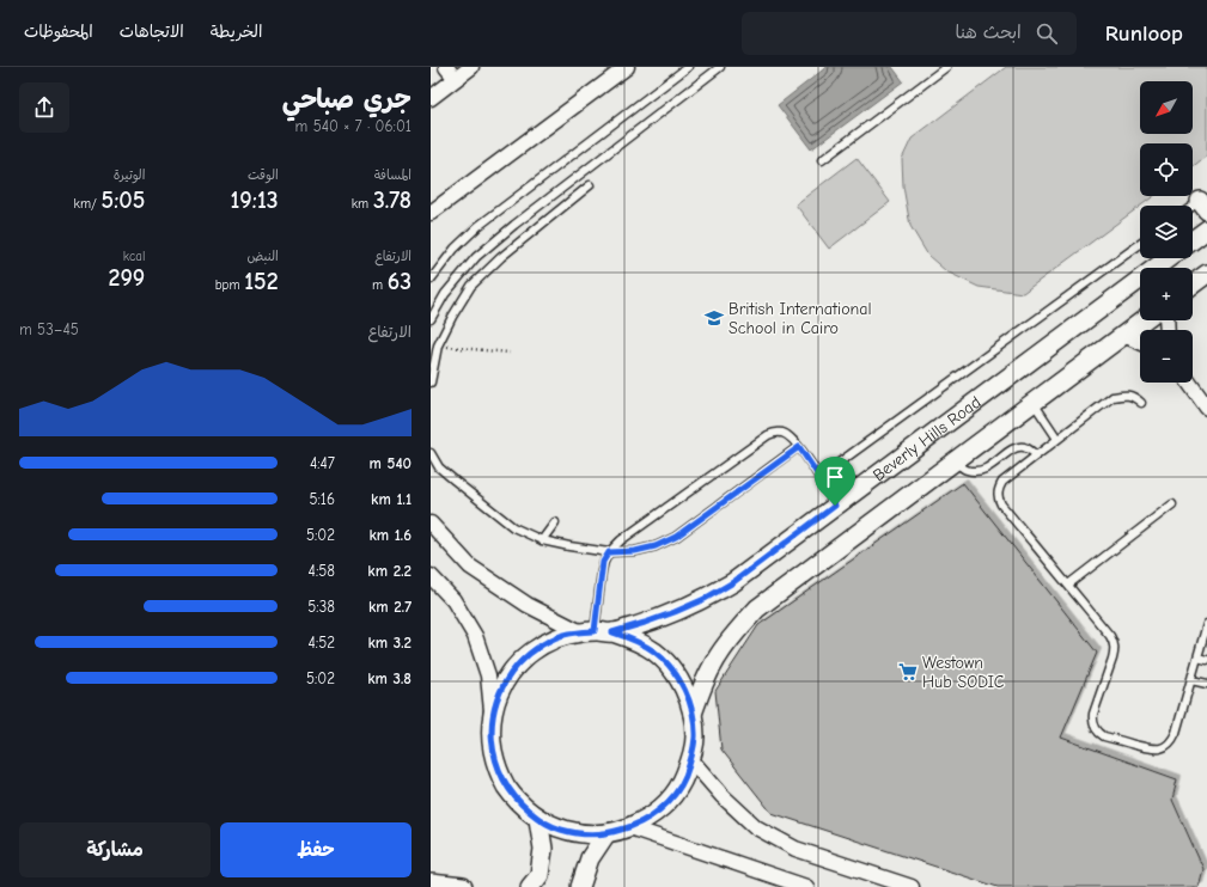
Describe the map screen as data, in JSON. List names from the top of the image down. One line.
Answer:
{"streets":{"street":["Beverly Hills Road"]},"places":{"school or university":["British International School in Cairo"],"supermarket":["Westown Hub SODIC"]},"north":"bottom left","page":{"header":"Runloop","search":"ابحث هنا","nav":["الخريطة","الاتجاهات","المحفوظات"],"heading":["جري صباحي","06:01 · 7 × 540 m"],"map_buttons":["+","−"],"stats":[["المسافة","3.78 km"],["الوقت","19:13"],["الوتيرة","5:05 /km"],["الارتفاع","63 m"],["النبض","152 bpm"],["kcal","299"]],"chart":["الارتفاع","45–53 m"],"list":[{"name":"540 m","note":"4:47"},{"name":"1.1 km","note":"5:16"},{"name":"1.6 km","note":"5:02"},{"name":"2.2 km","note":"4:58"},{"name":"2.7 km","note":"5:38"},{"name":"3.2 km","note":"4:52"},{"name":"3.8 km","note":"5:02"}],"buttons":["حفظ","مشاركة"]}}
